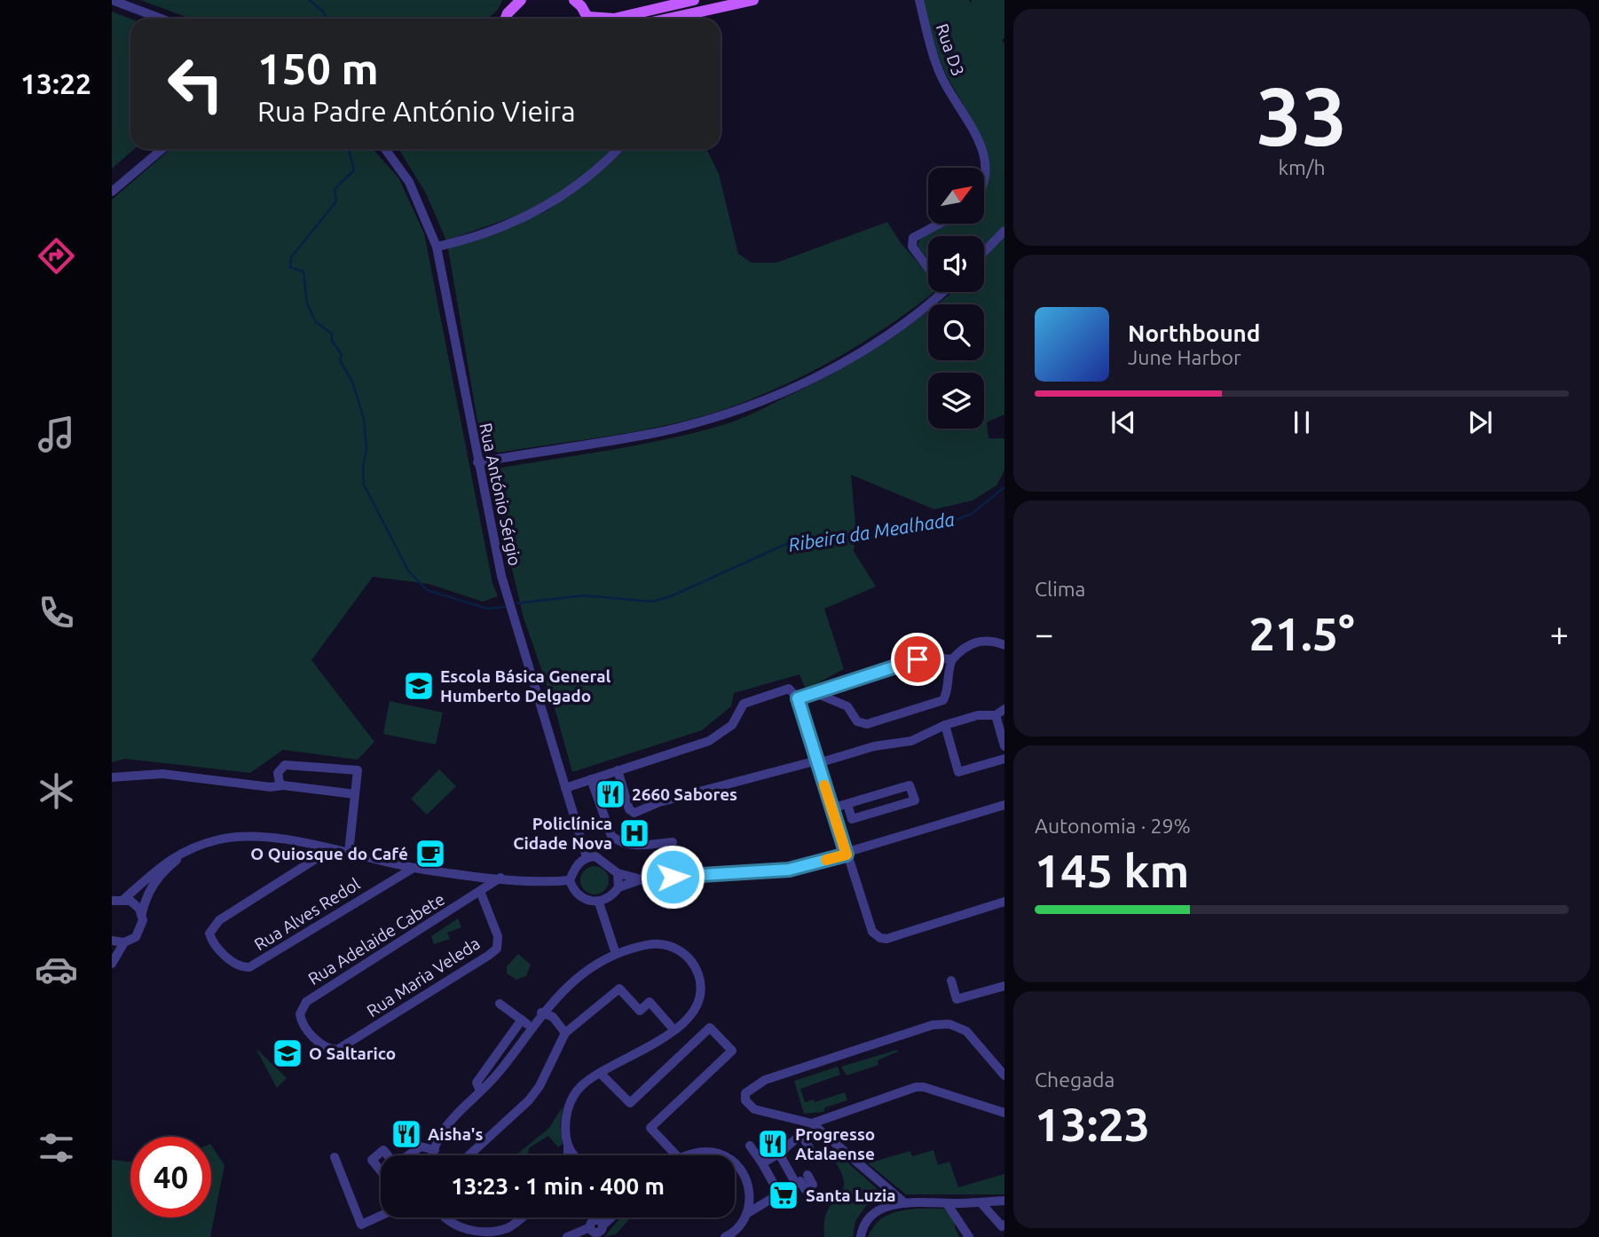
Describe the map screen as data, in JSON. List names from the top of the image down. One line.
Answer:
{"streets":{"street":["Rua D3","Rua António Sérgio","Rua Alves Redol","Rua Adelaide Cabete","Rua Maria Veleda"]},"crossings":[["Rua Adelaide Cabete","Rua Maria Veleda"]],"water":["Ribeira da Mealhada"],"places":{"school or university":["Escola Básica General Humberto Delgado","O Saltarico"],"restaurant":["2660 Sabores","Aisha's","Progresso Atalaense"],"hospital":["Policlínica Cidade Nova"],"cafe":["O Quiosque do Café"],"supermarket":["Santa Luzia"]},"north":"top right","page":{"tabs":"13:22","tile":[["33","km/h"],"Clima",["Autonomia · 29%","145 km"],["Chegada","13:23"]],"turn":["150 m","Rua Padre António Vieira"],"song":["Northbound","June Harbor"],"heat":["−","21.5°","+"],"limit":"40","trip":"13:23 · 1 min · 400 m"}}
